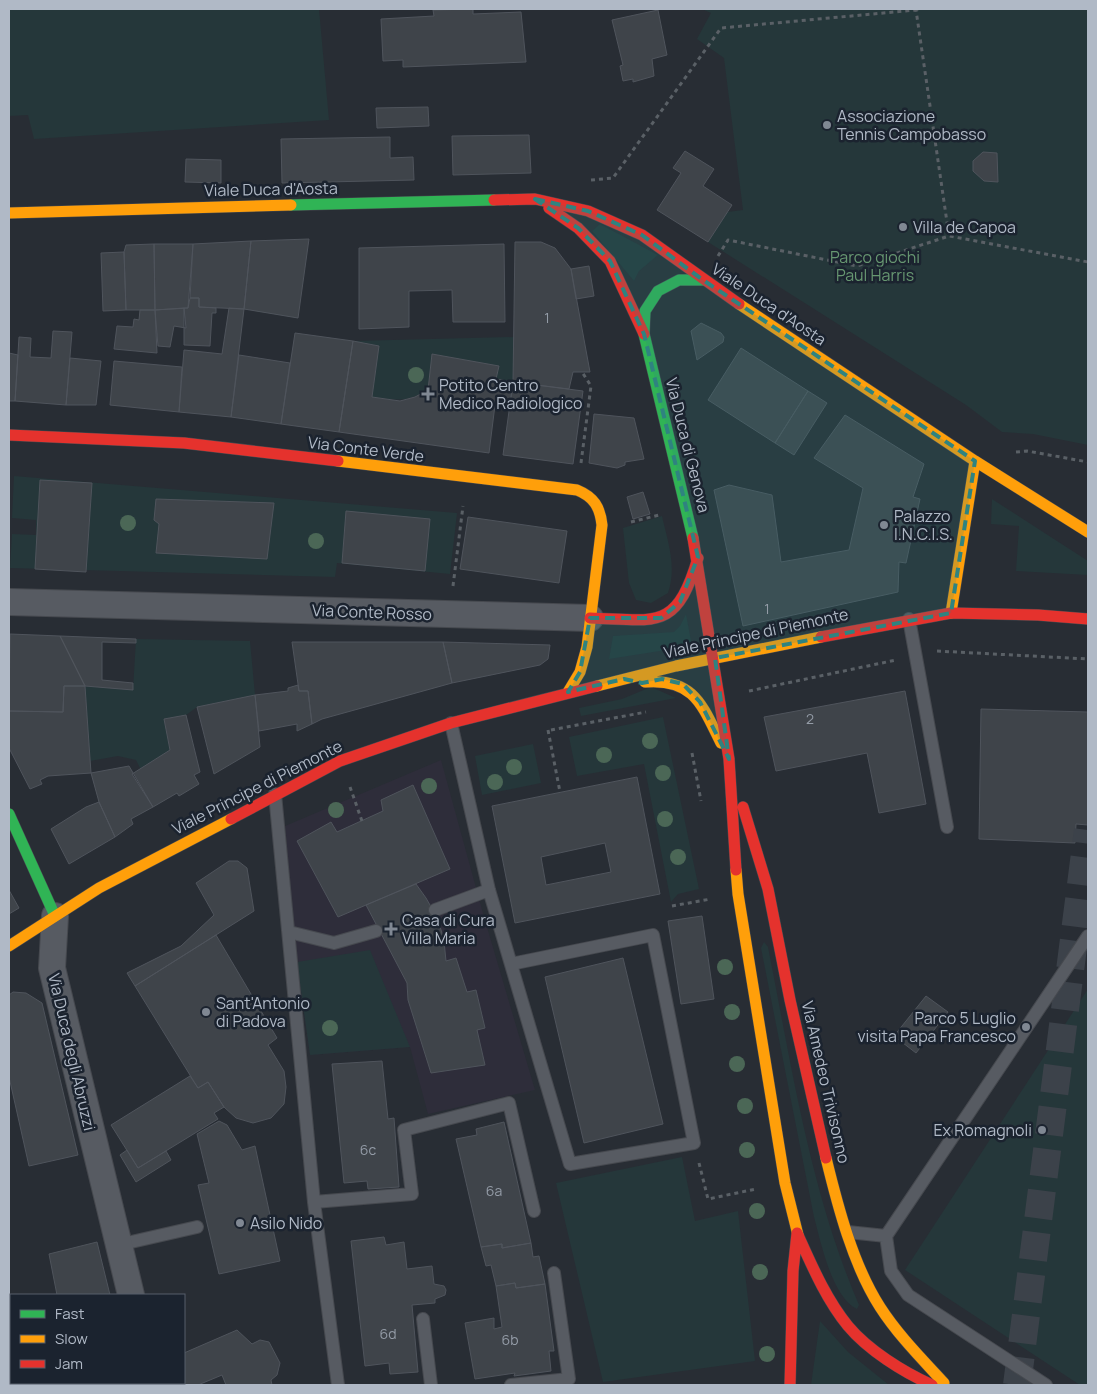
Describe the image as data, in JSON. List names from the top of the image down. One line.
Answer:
{"streets":{"main road":["Viale Duca d'Aosta","Via Duca di Genova","Via Conte Verde","Via Conte Rosso","Viale Principe di Piemonte","Via Duca degli Abruzzi","Via Amedeo Trivisonno"]},"crossings":[["Viale Duca d'Aosta","Via Duca di Genova"],["Via Duca di Genova","Via Conte Rosso"],["Via Duca di Genova","Viale Principe di Piemonte"],["Via Duca di Genova","Via Amedeo Trivisonno"],["Via Conte Verde","Via Conte Rosso"],["Viale Principe di Piemonte","Via Duca degli Abruzzi"],["Viale Principe di Piemonte","Via Amedeo Trivisonno"]],"parks":["Parco giochi Paul Harris"],"places":{"other":["Associazione Tennis Campobasso","Villa de Capoa","Palazzo I.N.C.I.S.","Sant'Antonio di Padova","Parco 5 Luglio visita Papa Francesco","Ex Romagnoli","Asilo Nido"],"health":["Potito Centro Medico Radiologico","Casa di Cura Villa Maria"]},"house_numbers":["1","1","2","6c","6a","6d","6b"],"legend":["Fast","Slow","Jam"]}
